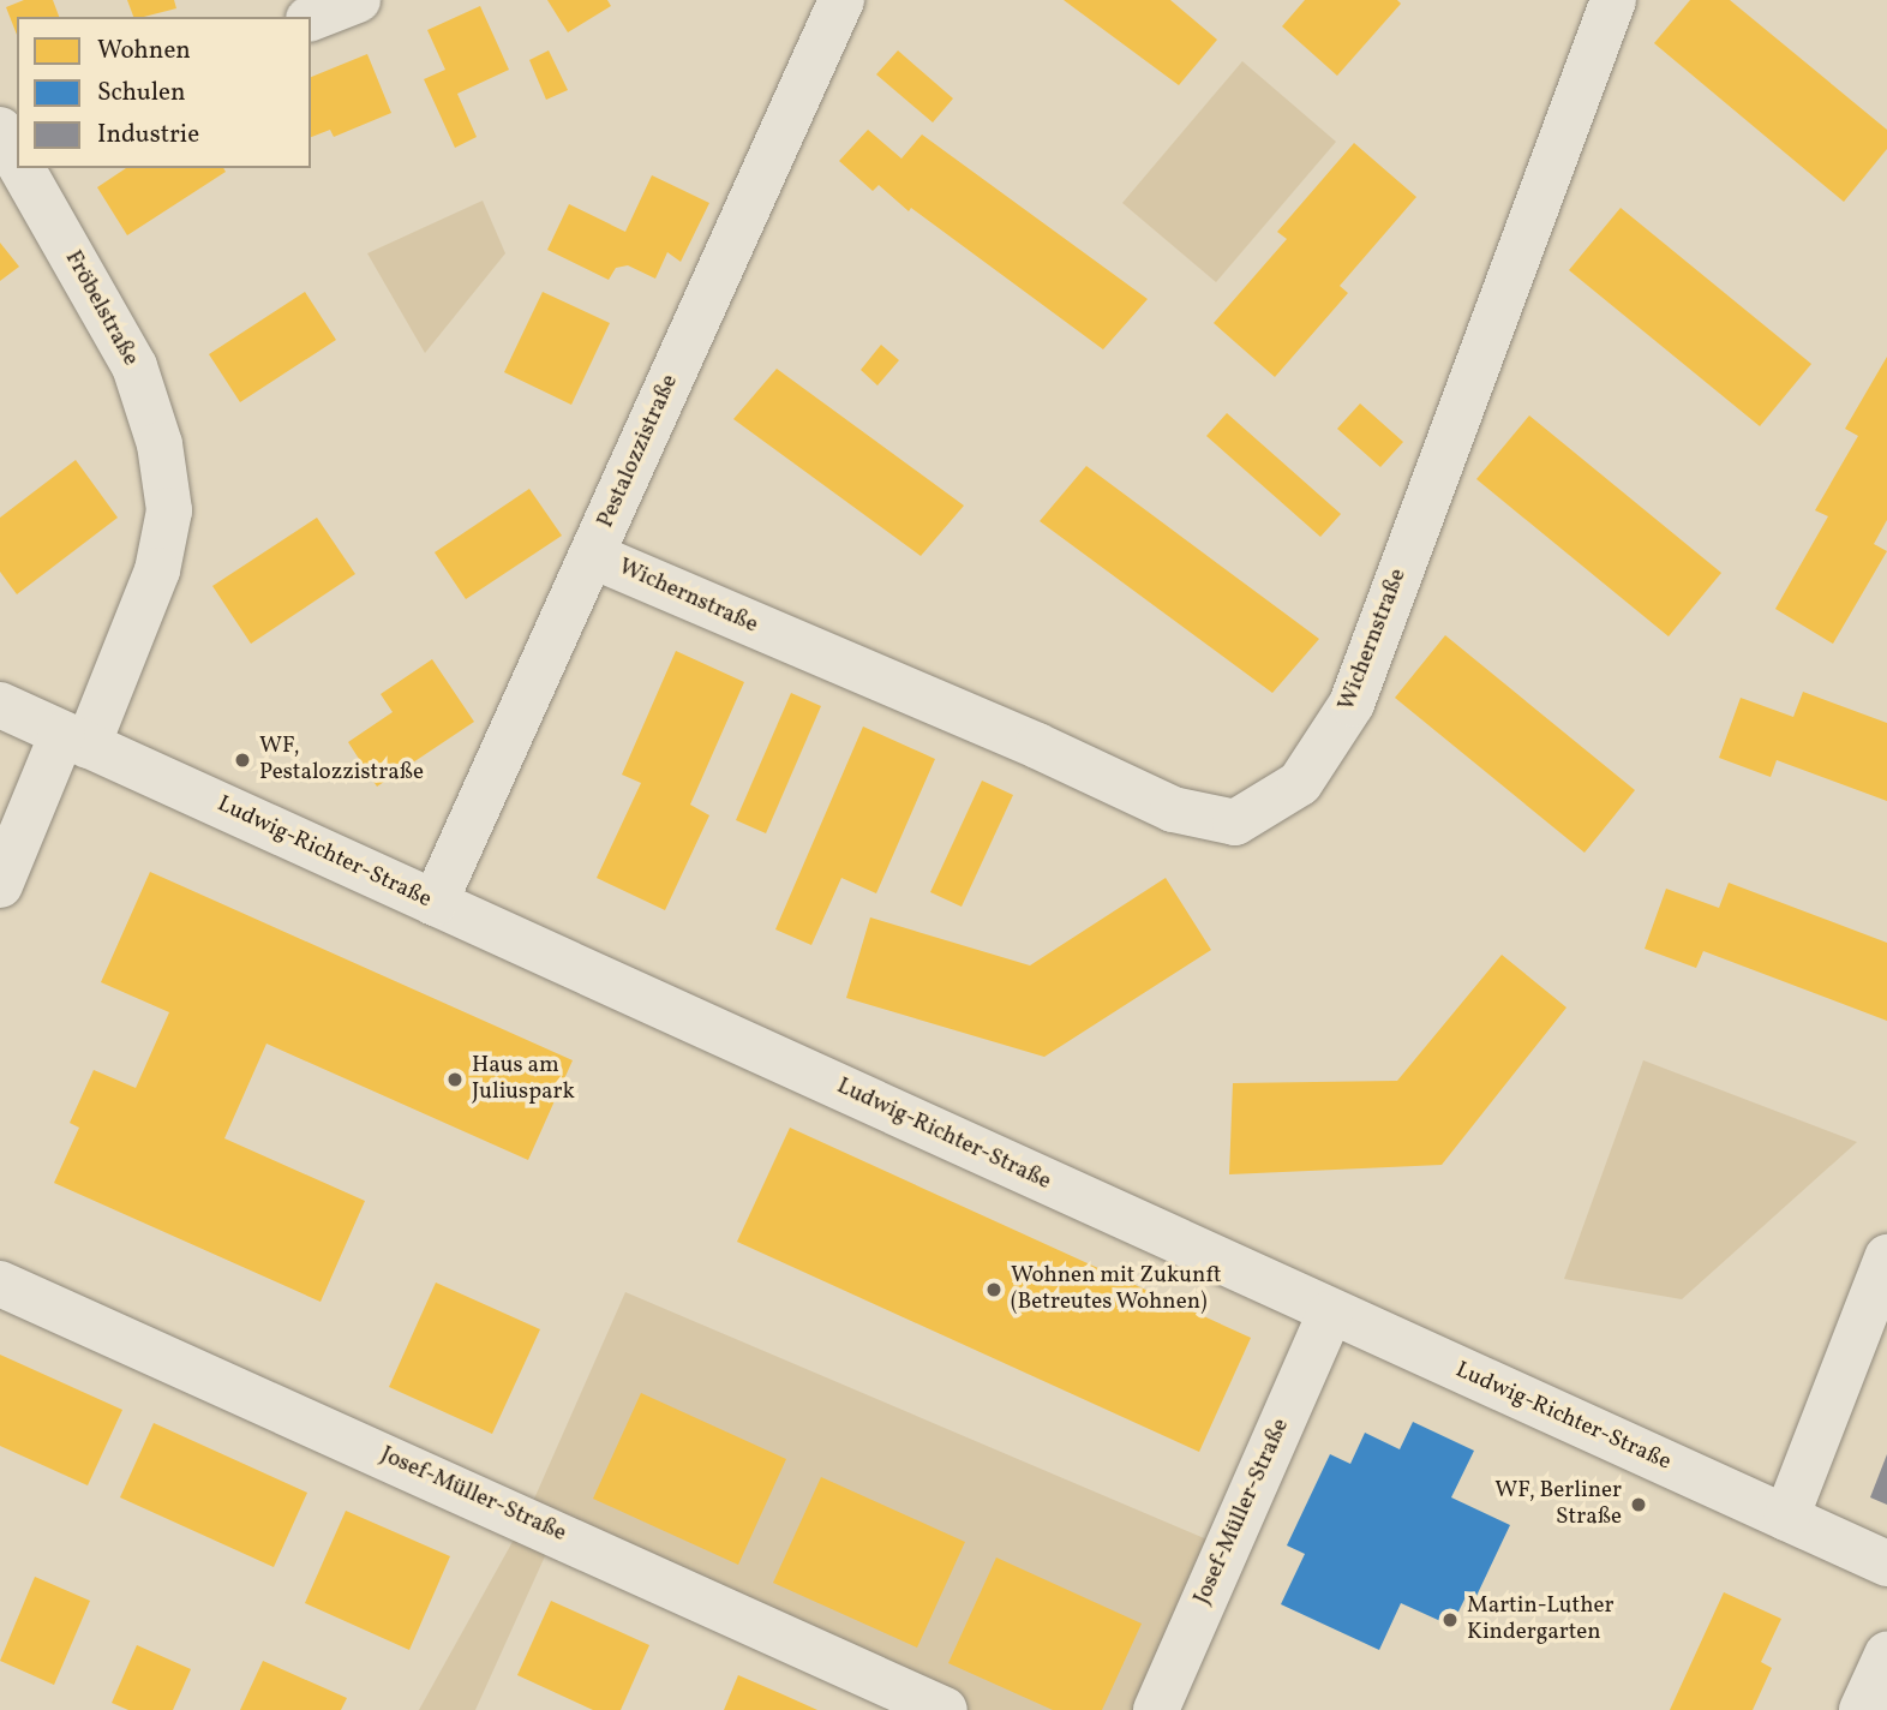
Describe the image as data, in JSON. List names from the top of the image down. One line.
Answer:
{"streets":{"street":["Fröbelstraße","Pestalozzistraße","Wichernstraße","Ludwig-Richter-Straße","Josef-Müller-Straße"]},"crossings":[["Fröbelstraße","Ludwig-Richter-Straße"],["Pestalozzistraße","Wichernstraße"],["Pestalozzistraße","Ludwig-Richter-Straße"],["Ludwig-Richter-Straße","Josef-Müller-Straße"]],"places":["WF, Pestalozzistraße","Haus am Juliuspark","Wohnen mit Zukunft (Betreutes Wohnen)","WF, Berliner Straße","Martin-Luther Kindergarten"],"legend":["Wohnen","Schulen","Industrie"]}
